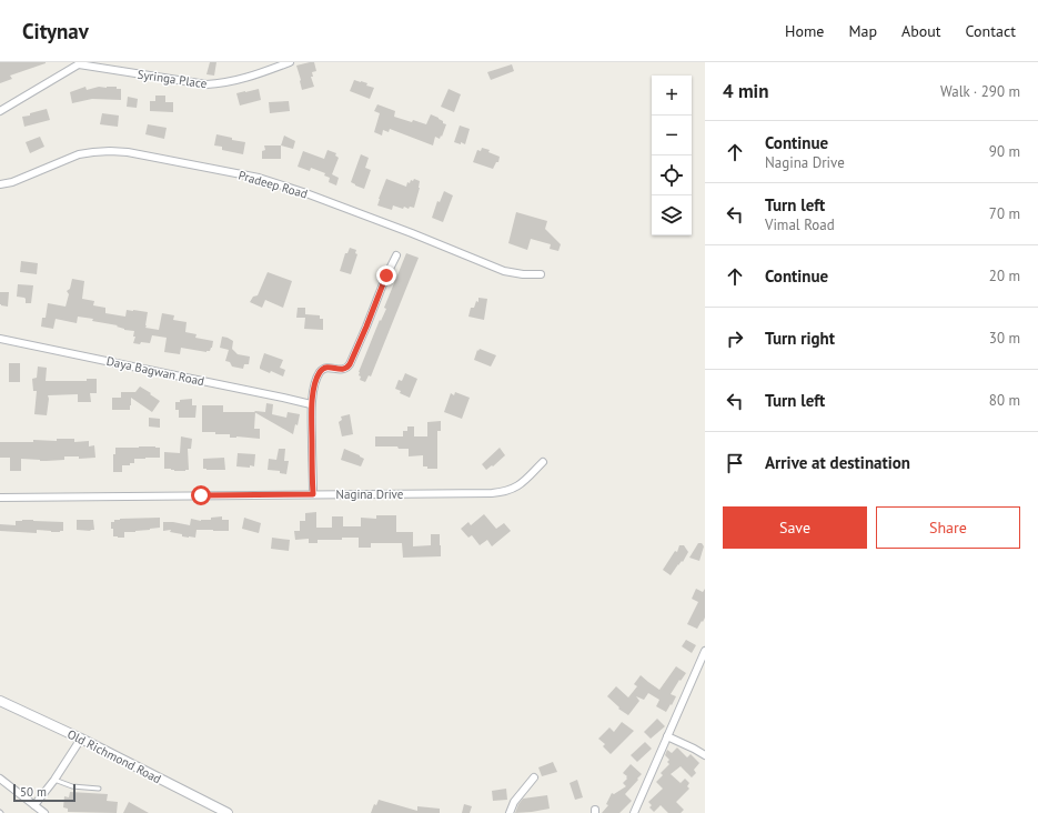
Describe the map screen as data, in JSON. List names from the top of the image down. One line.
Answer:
{"streets":{"street":["Syringa Place","Pradeep Road","Daya Bagwan Road","Nagina Drive","Old Richmond Road"]},"scale_bar":"50 m","page":{"header":"Citynav","nav":["Home","Map","About","Contact"],"heading":["4 min","Walk · 290 m"],"map_buttons":["+","−"],"list":[["Continue","Nagina Drive","90 m"],["Turn left","Vimal Road","70 m"],["Continue","20 m"],["Turn right","30 m"],["Turn left","80 m"],"Arrive at destination"],"buttons":["Save","Share"],"scale":"50 m"}}
